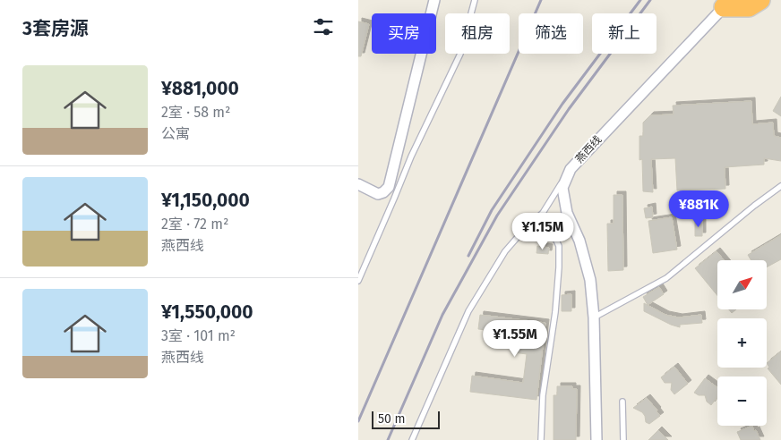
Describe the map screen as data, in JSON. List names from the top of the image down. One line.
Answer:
{"streets":{"street":["燕西线"]},"scale_bar":"50 m","north":"top right","page":{"heading":"3套房源","chip":["买房","租房","筛选","新上"],"list":[{"name":"¥881,000","note":"2室 · 58 m² · 公寓"},{"name":"¥1,150,000","note":"2室 · 72 m² · 燕西线"},{"name":"¥1,550,000","note":"3室 · 101 m² · 燕西线"}],"price":["¥881K","¥1.15M","¥1.55M"],"map_buttons":["+","−"],"scale":"50 m"}}
